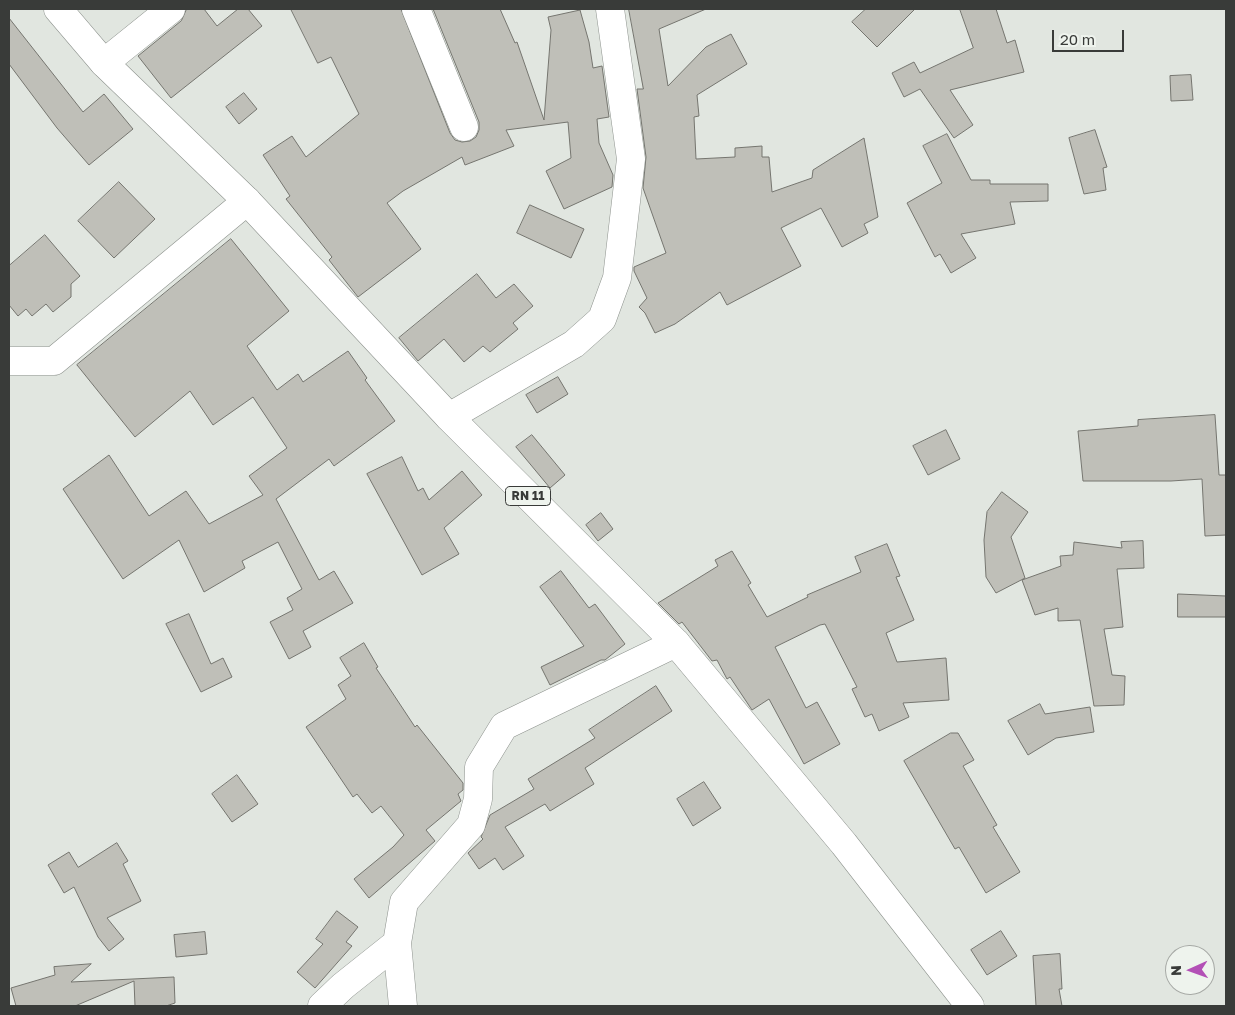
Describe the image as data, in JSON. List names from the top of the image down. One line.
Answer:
{"streets":{"street":["RN 11"]},"scale_bar":"20 m","north":"left"}
